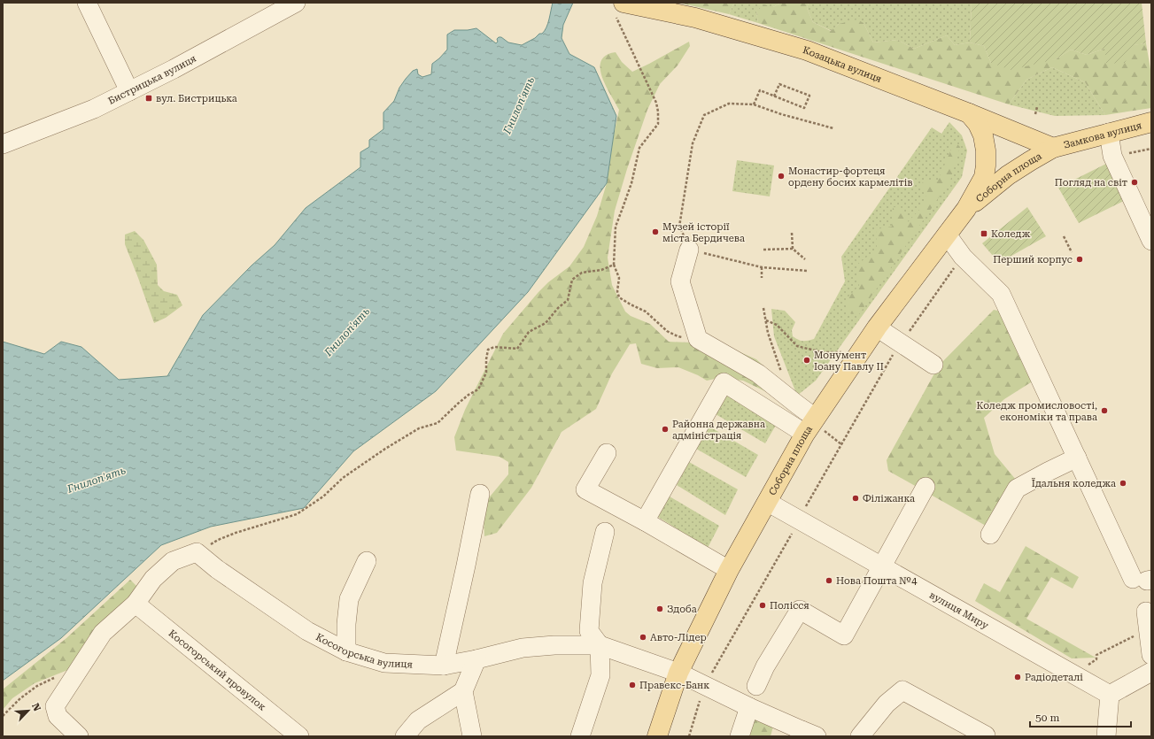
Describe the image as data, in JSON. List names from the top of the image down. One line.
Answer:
{"streets":{"main road":["Козацька вулиця","Замкова вулиця","Соборна площа"],"street":["Бистрицька вулиця","вулиця Миру","Косогорська вулиця","Косогорський провулок"]},"crossings":[["Козацька вулиця","Замкова вулиця"],["Козацька вулиця","Соборна площа"],["Замкова вулиця","Соборна площа"],["Соборна площа","вулиця Миру"],["Соборна площа","Косогорська вулиця"]],"water":["Гнилоп'ять"],"places":{"transit":["вул. Бистрицька","Коледж"],"other":["Монастир-фортеця ордену босих кармелітів","Погляд на світ","Музей історії міста Бердичева","Перший корпус","Монумент Іоану Павлу ІІ","Коледж промисловості, економіки та права","Районна державна адміністрація","Їдальня коледжа","Філіжанка","Нова Пошта №4","Полісся","Здоба","Авто-Лідер","Радіодеталі","Правекс-Банк"]},"scale_bar":"50 m","north":"top right"}
